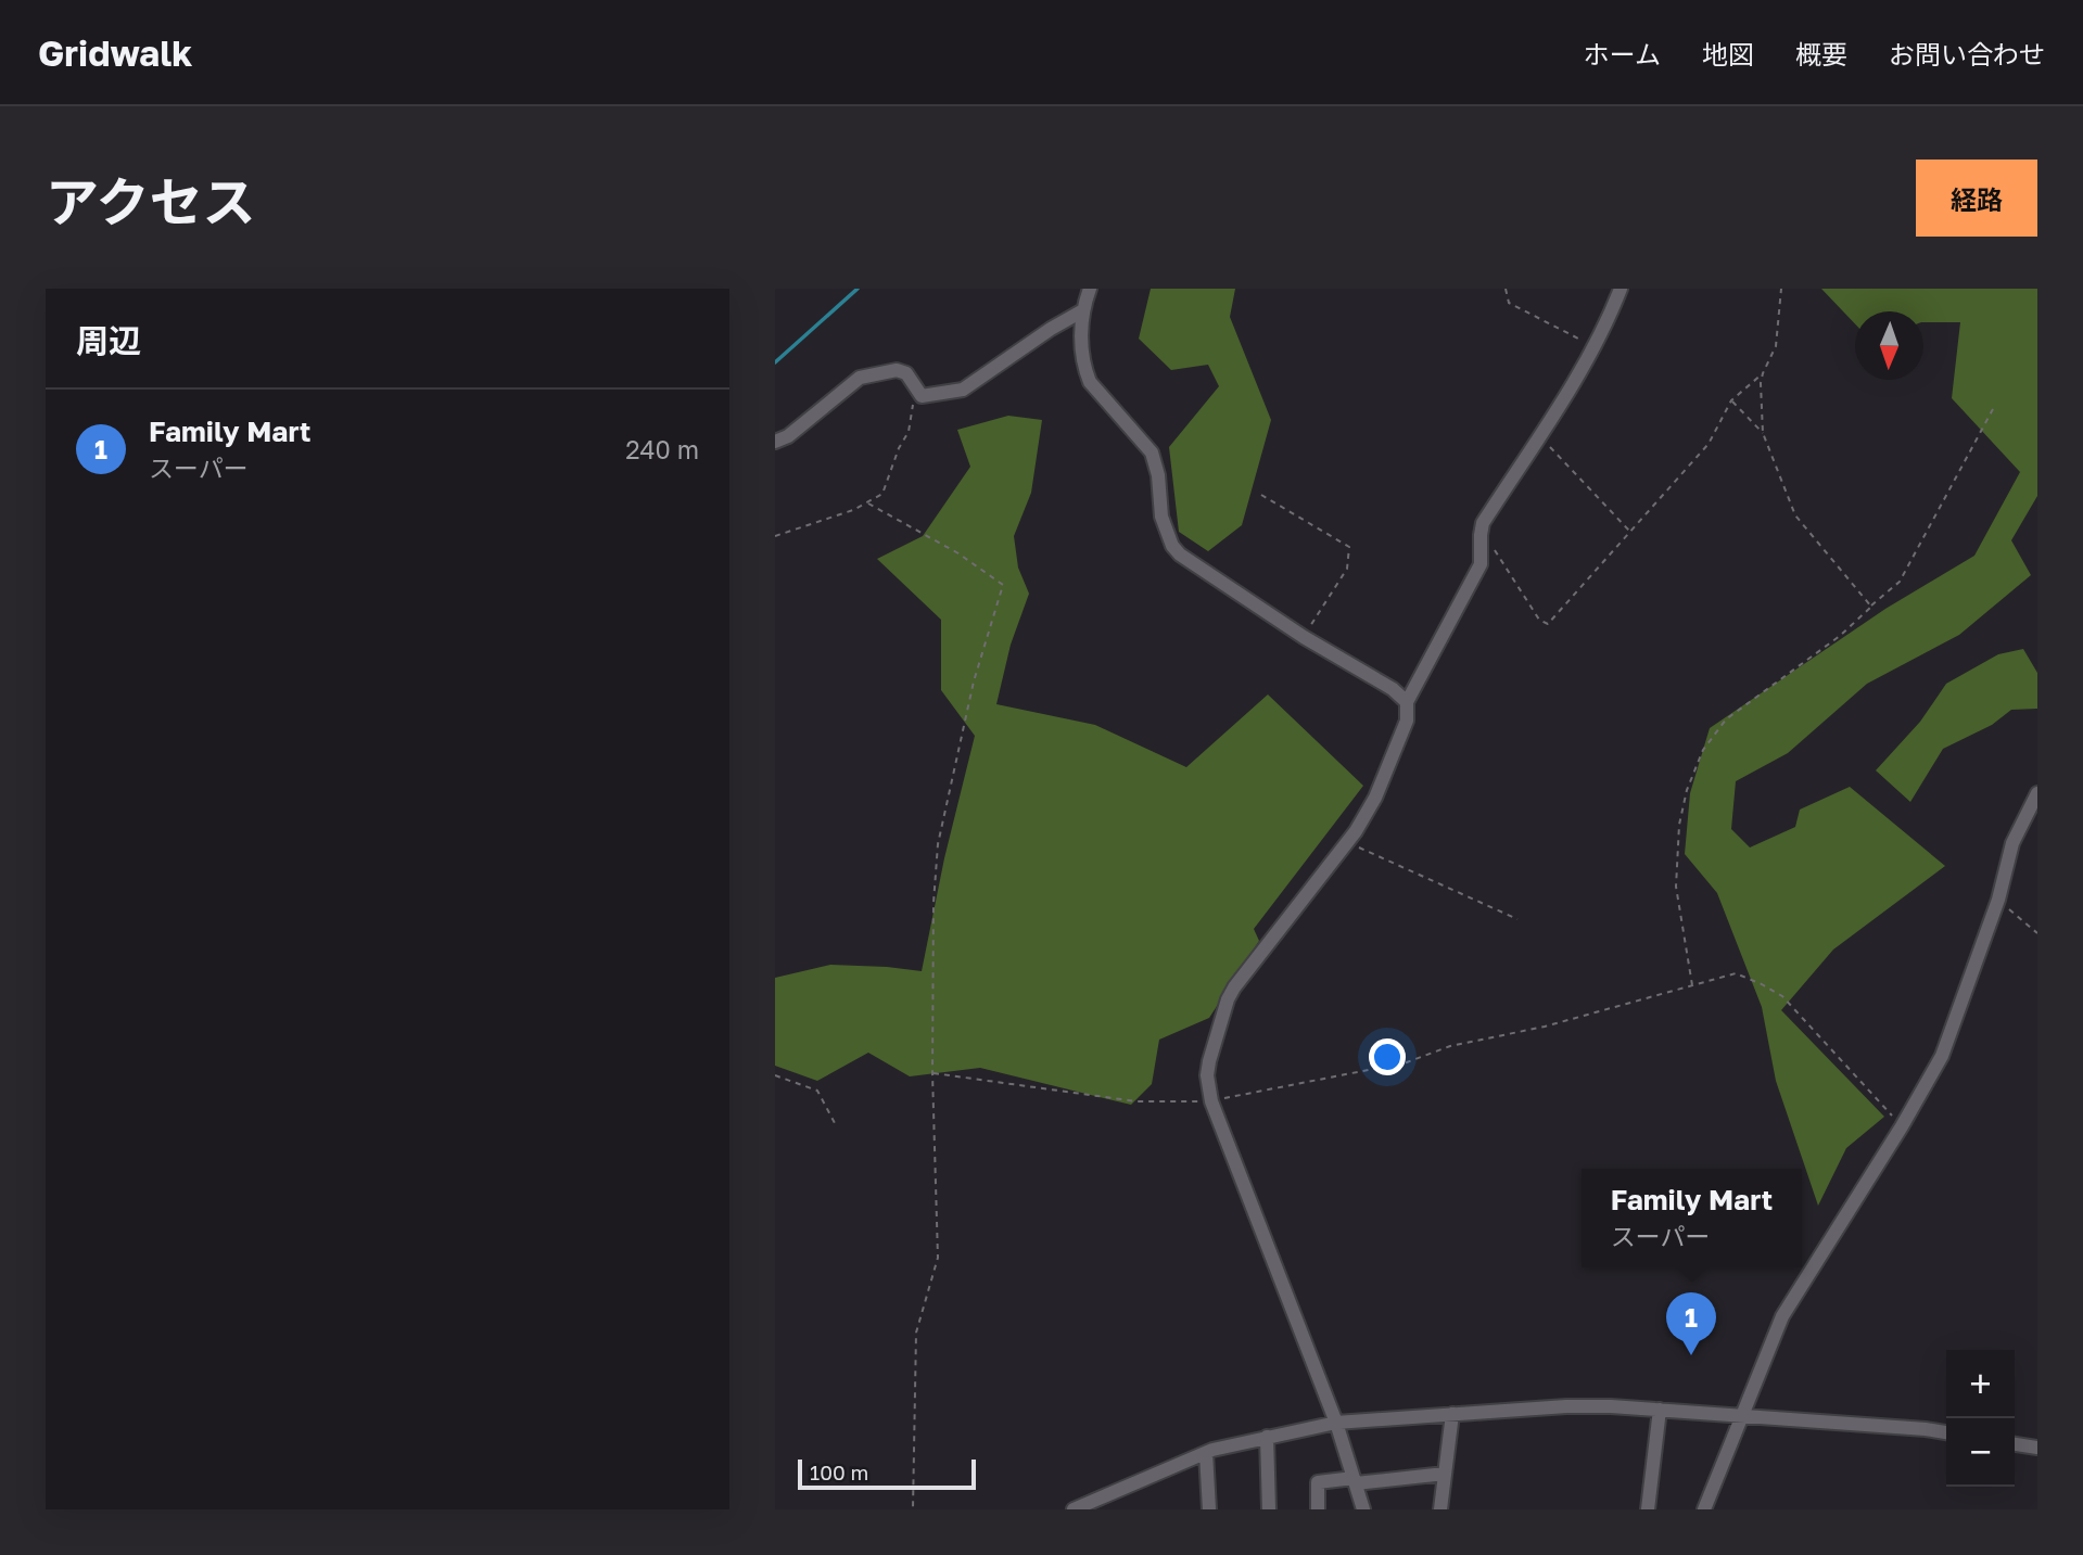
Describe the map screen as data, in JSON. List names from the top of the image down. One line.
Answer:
{"scale_bar":"100 m","north":"bottom","page":{"header":"Gridwalk","nav":["ホーム","地図","概要","お問い合わせ"],"title":"アクセス","buttons":"経路","heading":"周辺","list":[{"mark":"1","name":"Family Mart","note":"スーパー","value":"240 m"}],"popup":["Family Mart","スーパー"],"pins":"1","map_buttons":["+","−"],"scale":"100 m"}}
